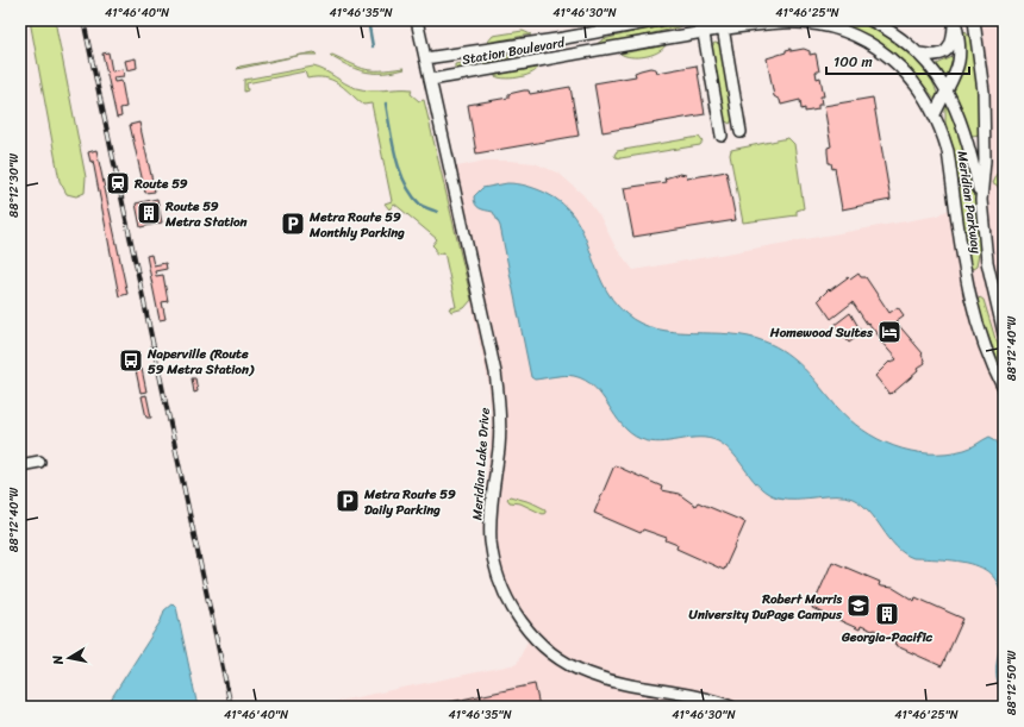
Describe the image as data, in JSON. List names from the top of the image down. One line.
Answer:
{"streets":{"street":["Station Boulevard","Meridian Parkway","Meridian Lake Drive"]},"crossings":[["Station Boulevard","Meridian Parkway"],["Station Boulevard","Meridian Lake Drive"]],"places":{"station":["Route 59"],"building":["Route 59 Metra Station","Georgia-Pacific"],"parking":["Metra Route 59 Monthly Parking","Metra Route 59 Daily Parking"],"hotel":["Homewood Suites"],"bus stop":["Naperville (Route 59 Metra Station)"],"school or university":["Robert Morris University DuPage Campus"]},"scale_bar":"100 m","north":"left","coordinates":["41°46'40\"N","41°46'35\"N","41°46'30\"N","41°46'25\"N","88°12'30\"W","88°12'40\"W","88°12'50\"W"]}
